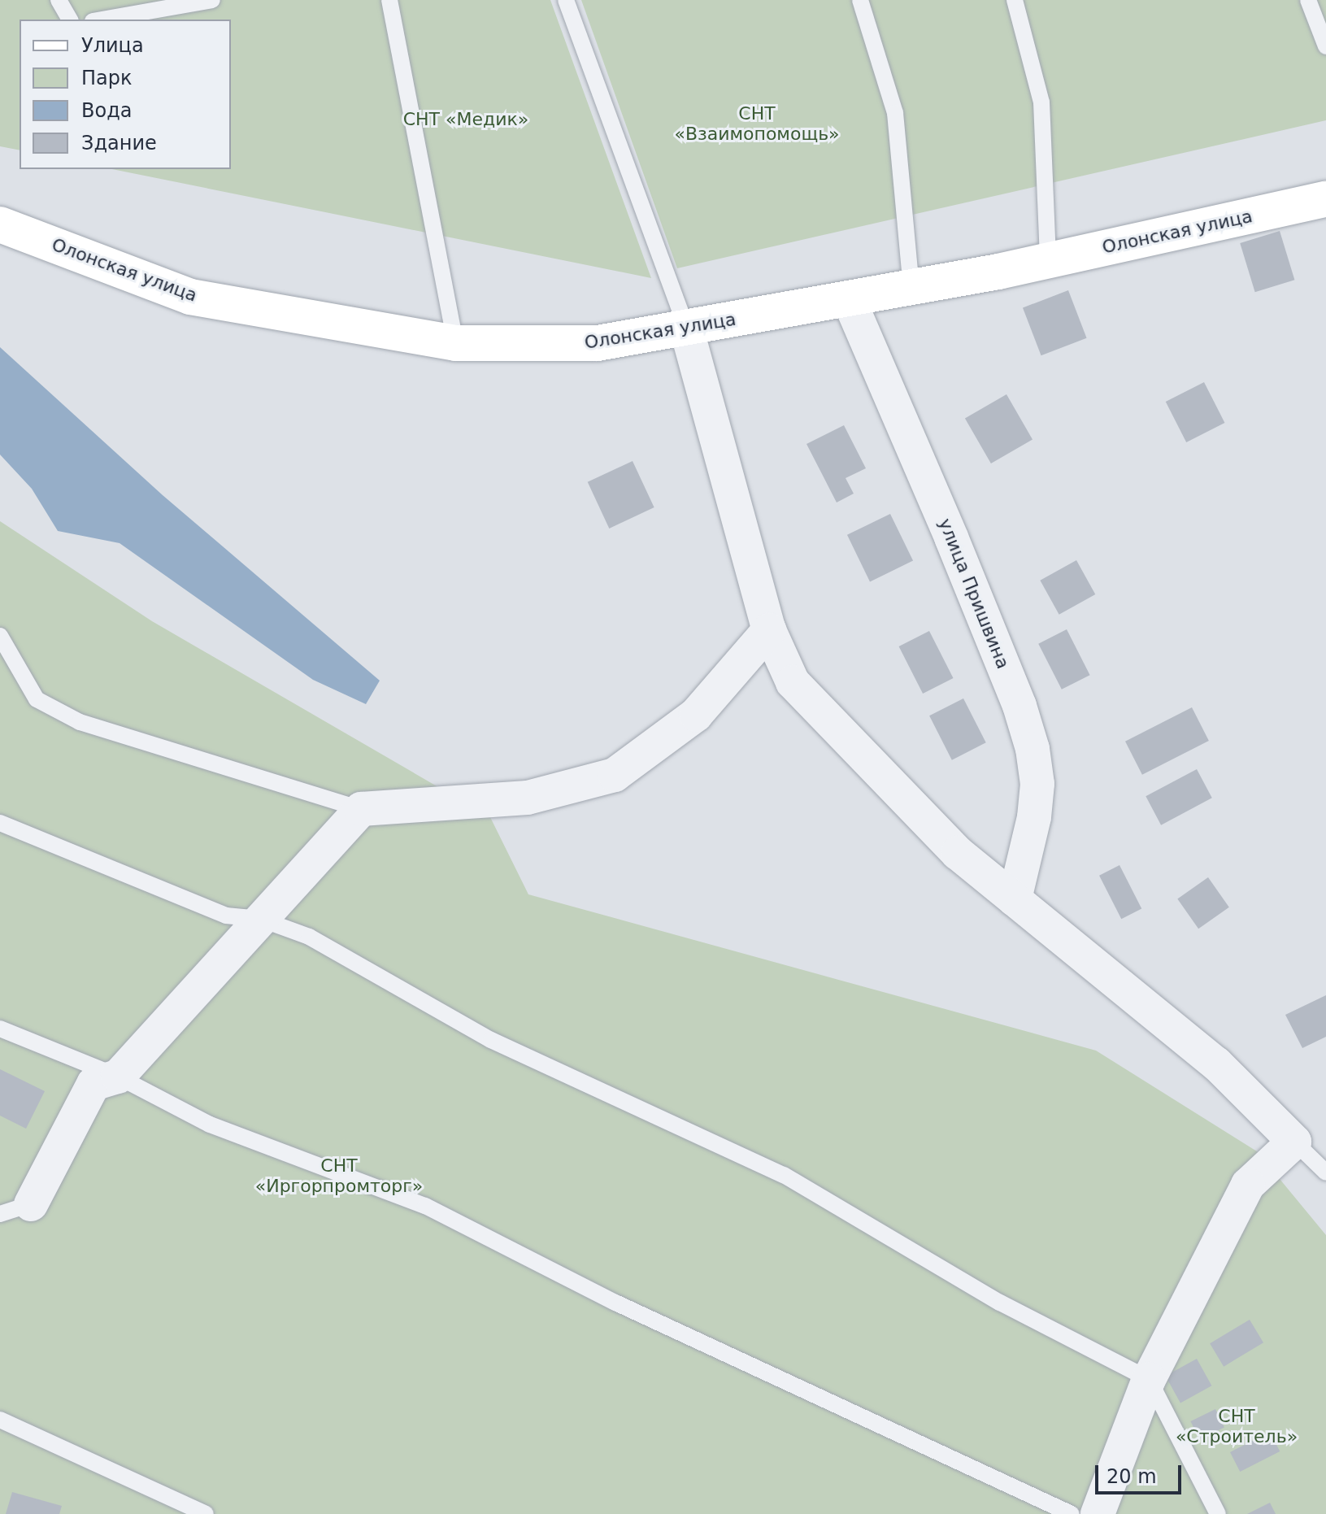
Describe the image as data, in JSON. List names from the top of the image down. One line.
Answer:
{"streets":{"street":["Олонская улица","улица Пришвина"]},"crossings":[["Олонская улица","улица Пришвина"]],"parks":["СНТ «Взаимопомощь»","СНТ «Медик»","СНТ «Иргорпромторг»","СНТ «Строитель»"],"legend":["Улица","Парк","Вода","Здание"],"scale_bar":"20 m"}
